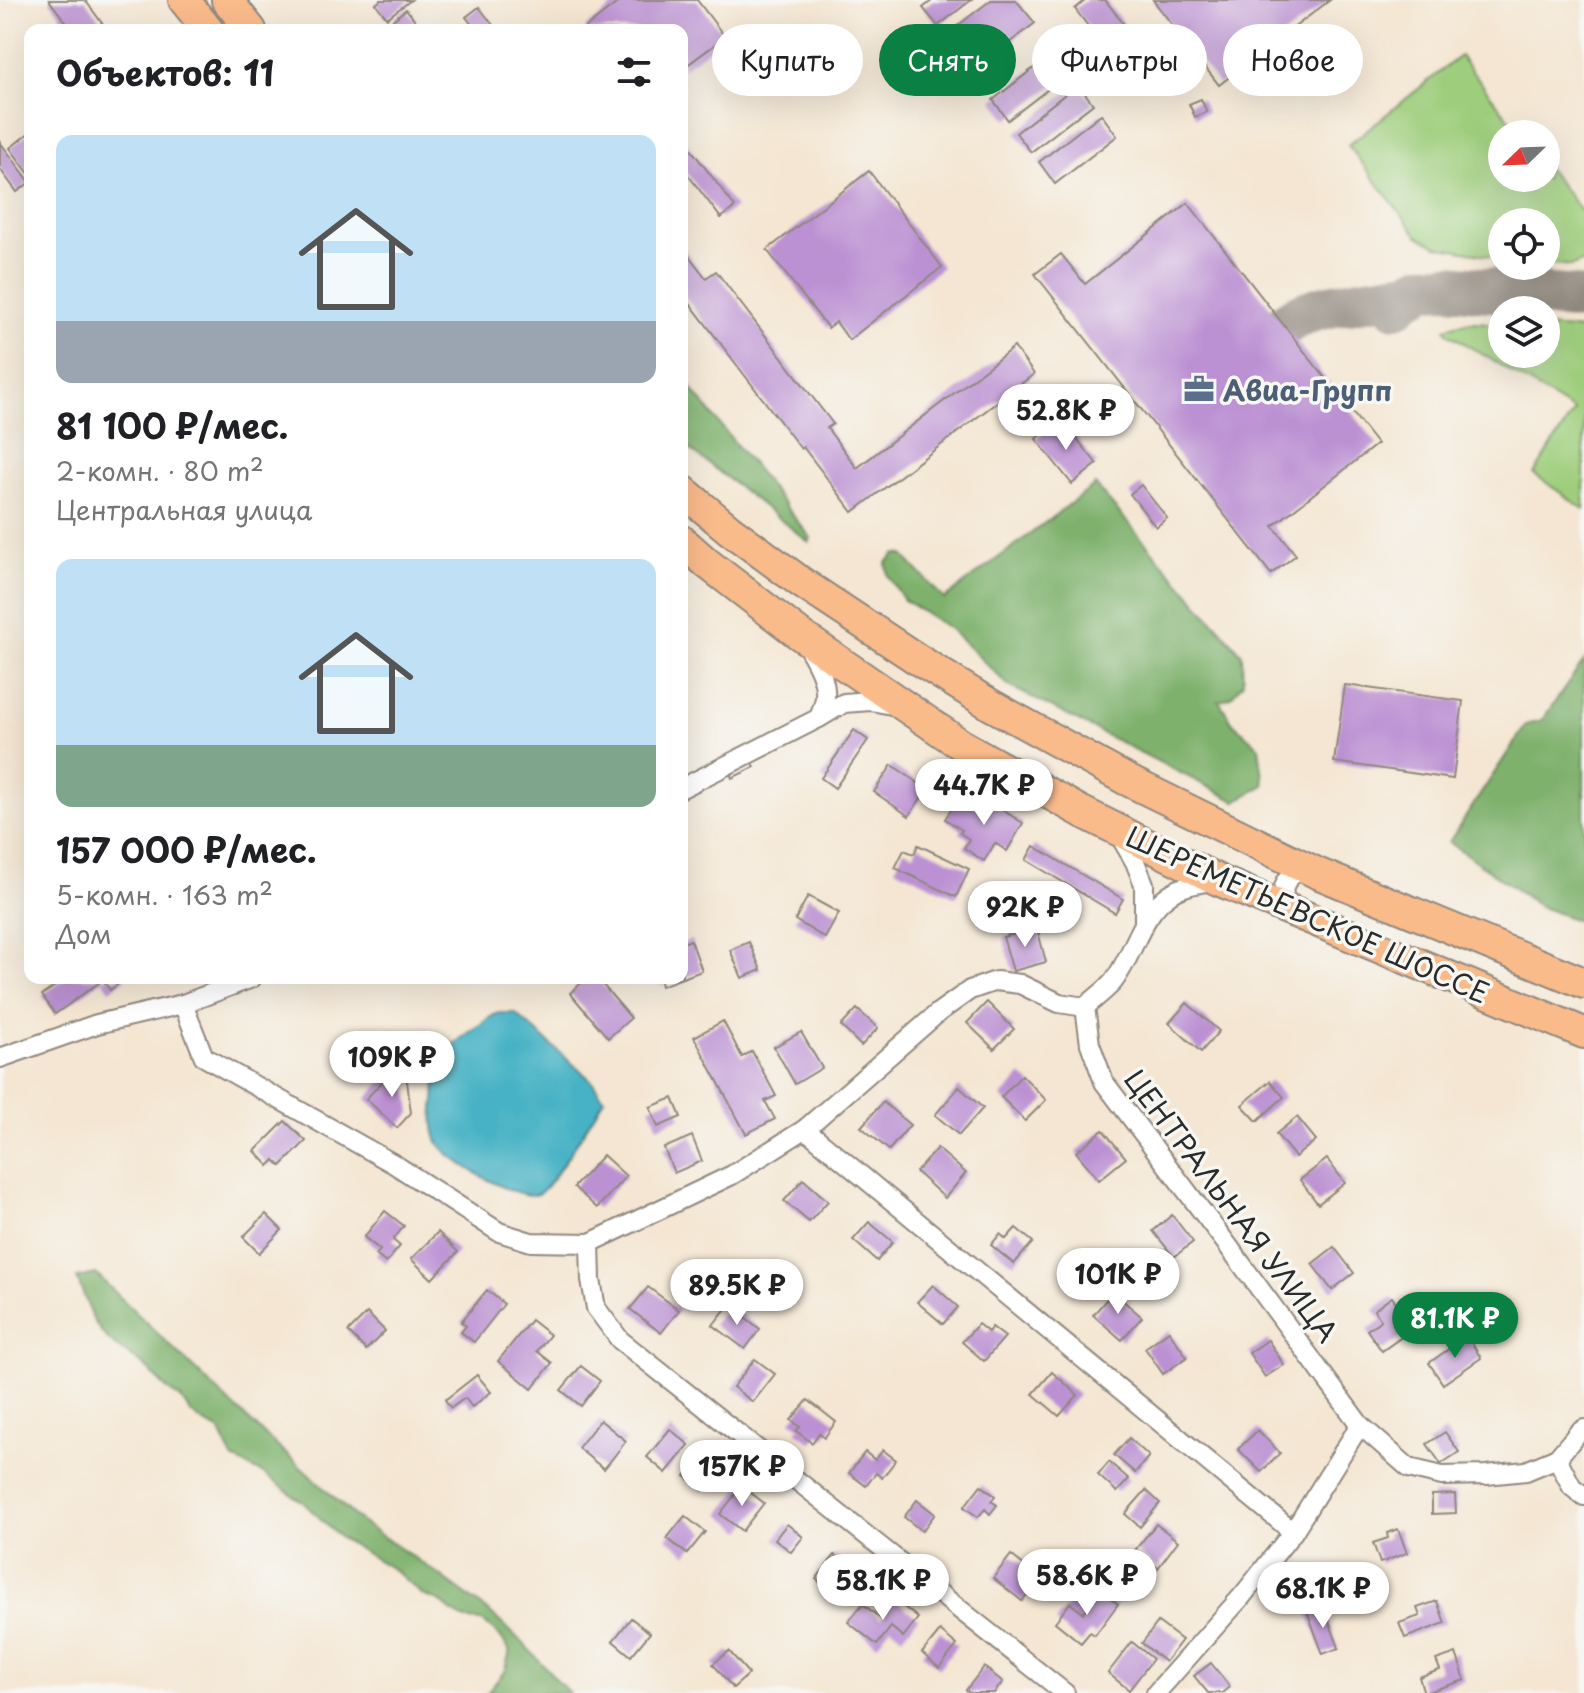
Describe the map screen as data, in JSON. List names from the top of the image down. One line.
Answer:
{"streets":{"main road":["ШЕРЕМЕТЬЕВСКОЕ ШОССЕ"],"street":["ЦЕНТРАЛЬНАЯ УЛИЦА"]},"places":{"office":["Авиа-Групп"]},"north":"bottom left","page":{"chip":["Купить","Снять","Фильтры","Новое"],"heading":"Объектов: 11","list":[{"name":"81 100 ₽/мес.","note":"2-комн. · 80 m² · Центральная улица"},{"name":"157 000 ₽/мес.","note":"5-комн. · 163 m² · Дом"}],"price":["52.8K ₽","44.7K ₽","92K ₽","109K ₽","101K ₽","89.5K ₽","81.1K ₽","157K ₽","58.6K ₽","58.1K ₽","68.1K ₽"]}}
